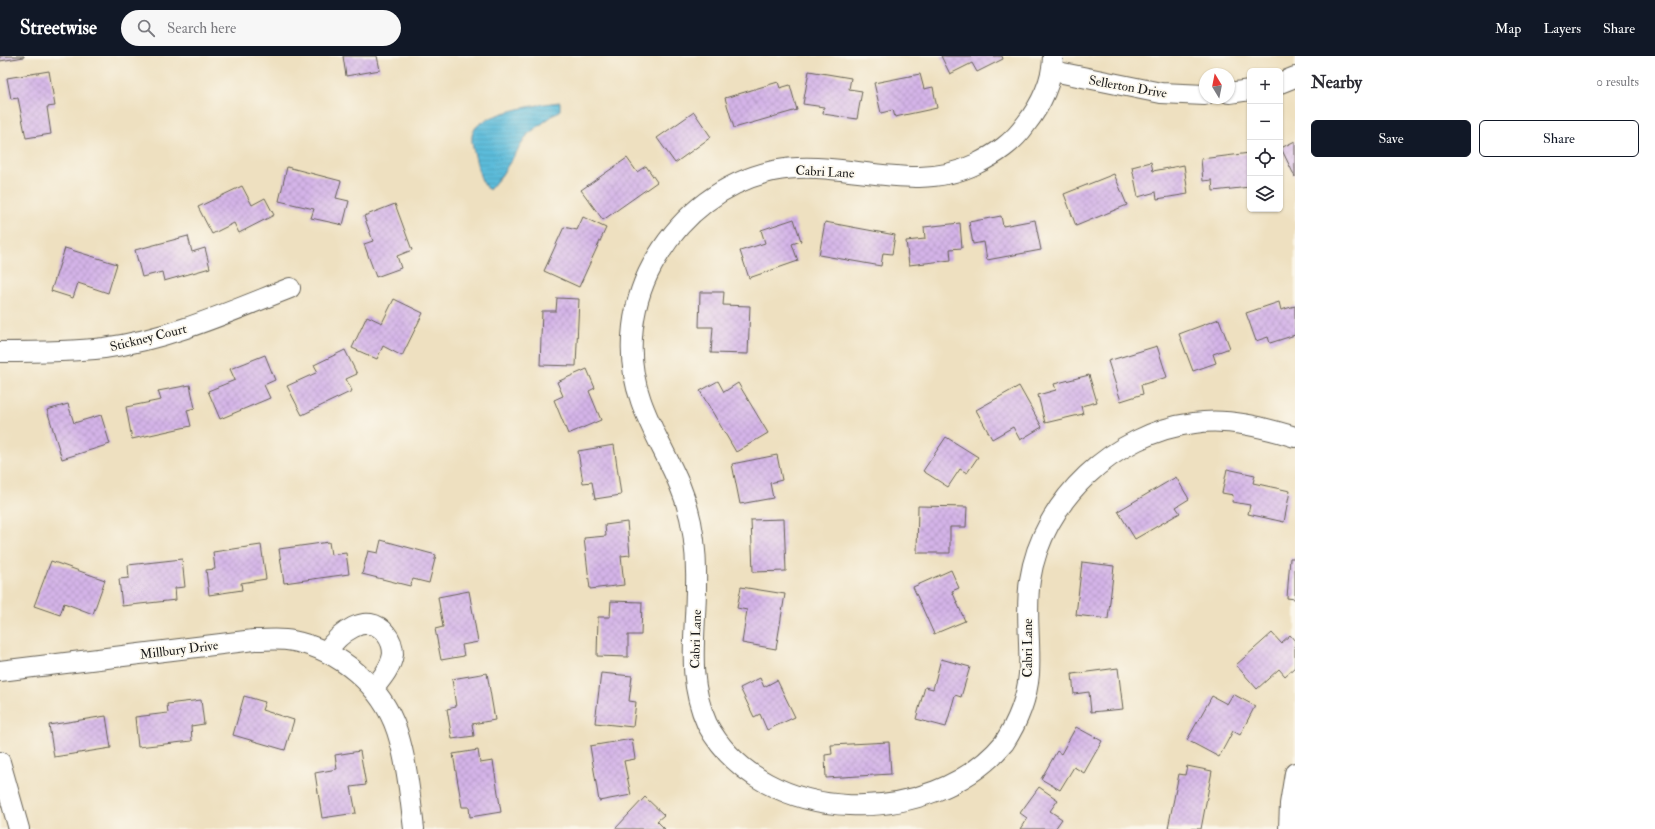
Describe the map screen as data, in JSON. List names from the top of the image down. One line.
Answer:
{"streets":{"street":["Sellerton Drive","Cabri Lane","Stickney Court","Millbury Drive"]},"crossings":[["Sellerton Drive","Cabri Lane"]],"north":"top","page":{"header":"Streetwise","search":"Search here","nav":["Map","Layers","Share"],"heading":["Nearby","0 results"],"map_buttons":["+","−"],"buttons":["Save","Share"]}}
